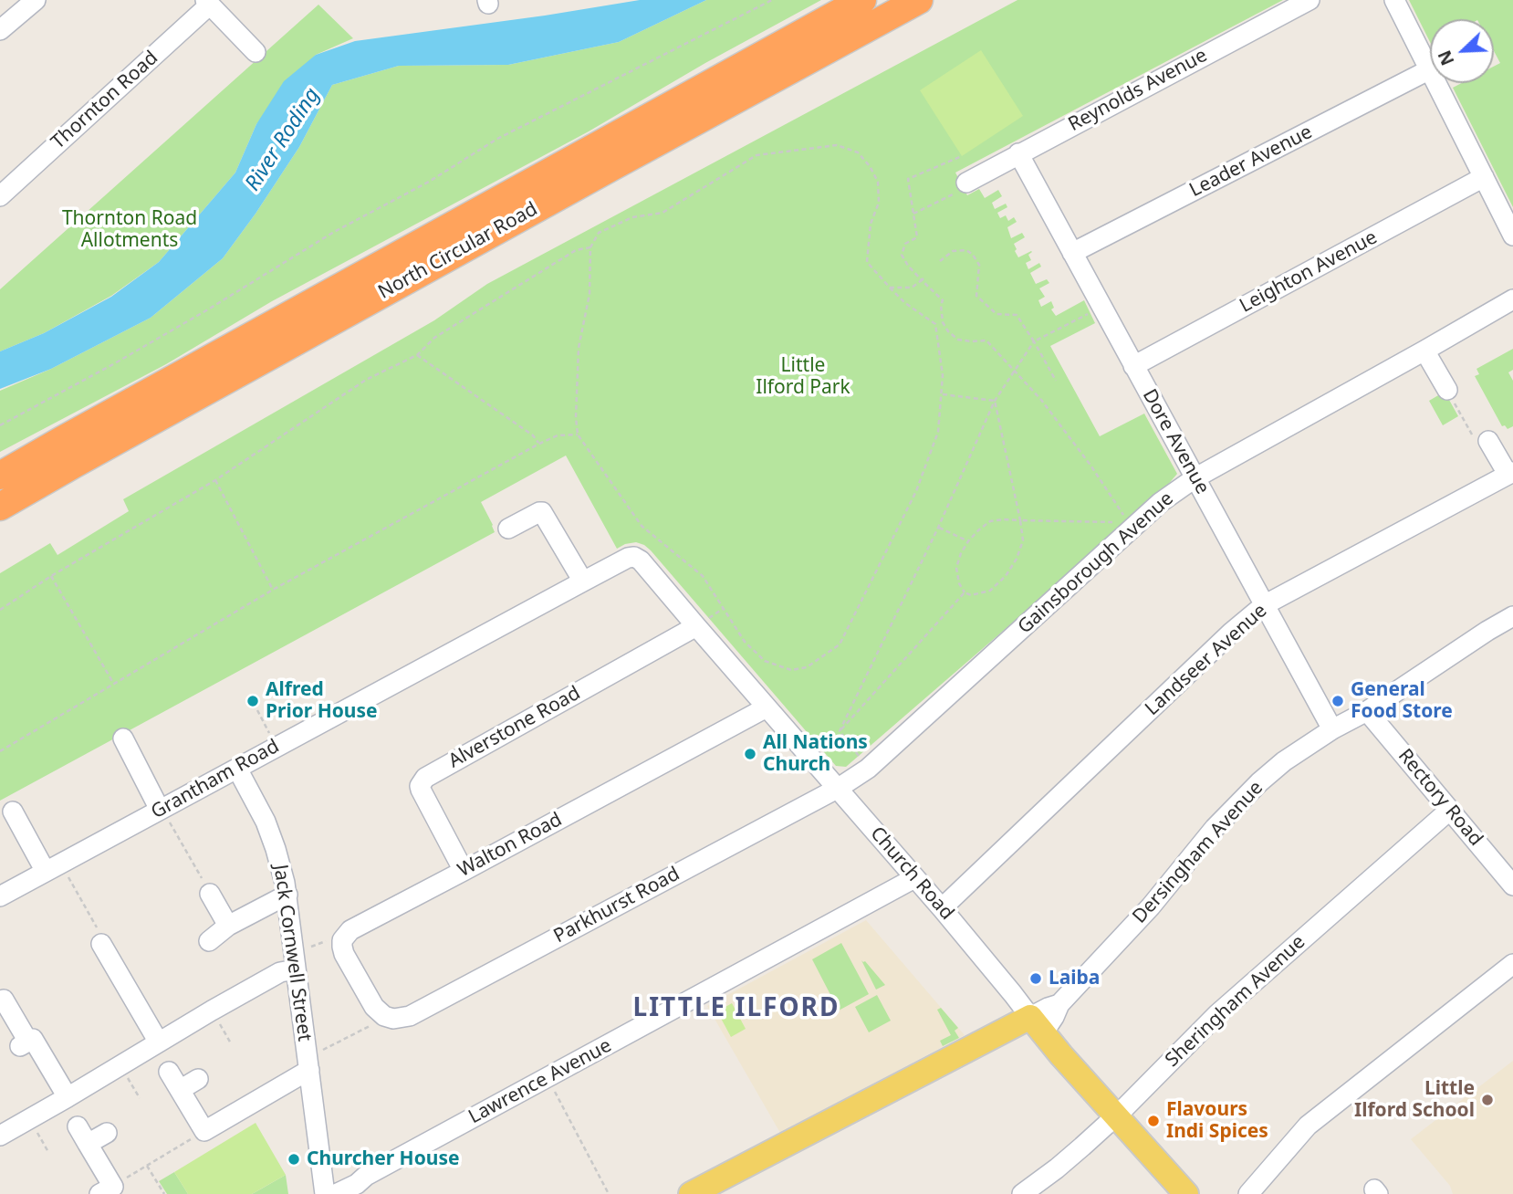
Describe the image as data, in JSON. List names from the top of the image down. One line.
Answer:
{"streets":{"highway":["North Circular Road"],"main road":["Church Road"],"street":["Reynolds Avenue","Thornton Road","Leader Avenue","Leighton Avenue","Dore Avenue","Gainsborough Avenue","Landseer Avenue","Alverstone Road","Grantham Road","Rectory Road","Walton Road","Dersingham Avenue","Parkhurst Road","Jack Cornwell Street","Sheringham Avenue","Lawrence Avenue"]},"crossings":[["Reynolds Avenue","Dore Avenue"],["Leader Avenue","Dore Avenue"],["Leighton Avenue","Dore Avenue"],["Dore Avenue","Gainsborough Avenue"],["Dore Avenue","Landseer Avenue"],["Dore Avenue","Dersingham Avenue"],["Gainsborough Avenue","Church Road"],["Gainsborough Avenue","Parkhurst Road"],["Landseer Avenue","Church Road"],["Alverstone Road","Walton Road"],["Alverstone Road","Church Road"],["Grantham Road","Church Road"],["Grantham Road","Jack Cornwell Street"],["Rectory Road","Dersingham Avenue"],["Rectory Road","Sheringham Avenue"],["Walton Road","Church Road"],["Dersingham Avenue","Church Road"],["Church Road","Parkhurst Road"],["Church Road","Sheringham Avenue"],["Church Road","Lawrence Avenue"]],"districts":["LITTLE ILFORD"],"water":["River Roding"],"parks":["Thornton Road Allotments","Little Ilford Park"],"places":["Alfred Prior House","General Food Store","All Nations Church","Laiba","Little Ilford School","Flavours Indi Spices","Churcher House"],"north":"bottom left"}
